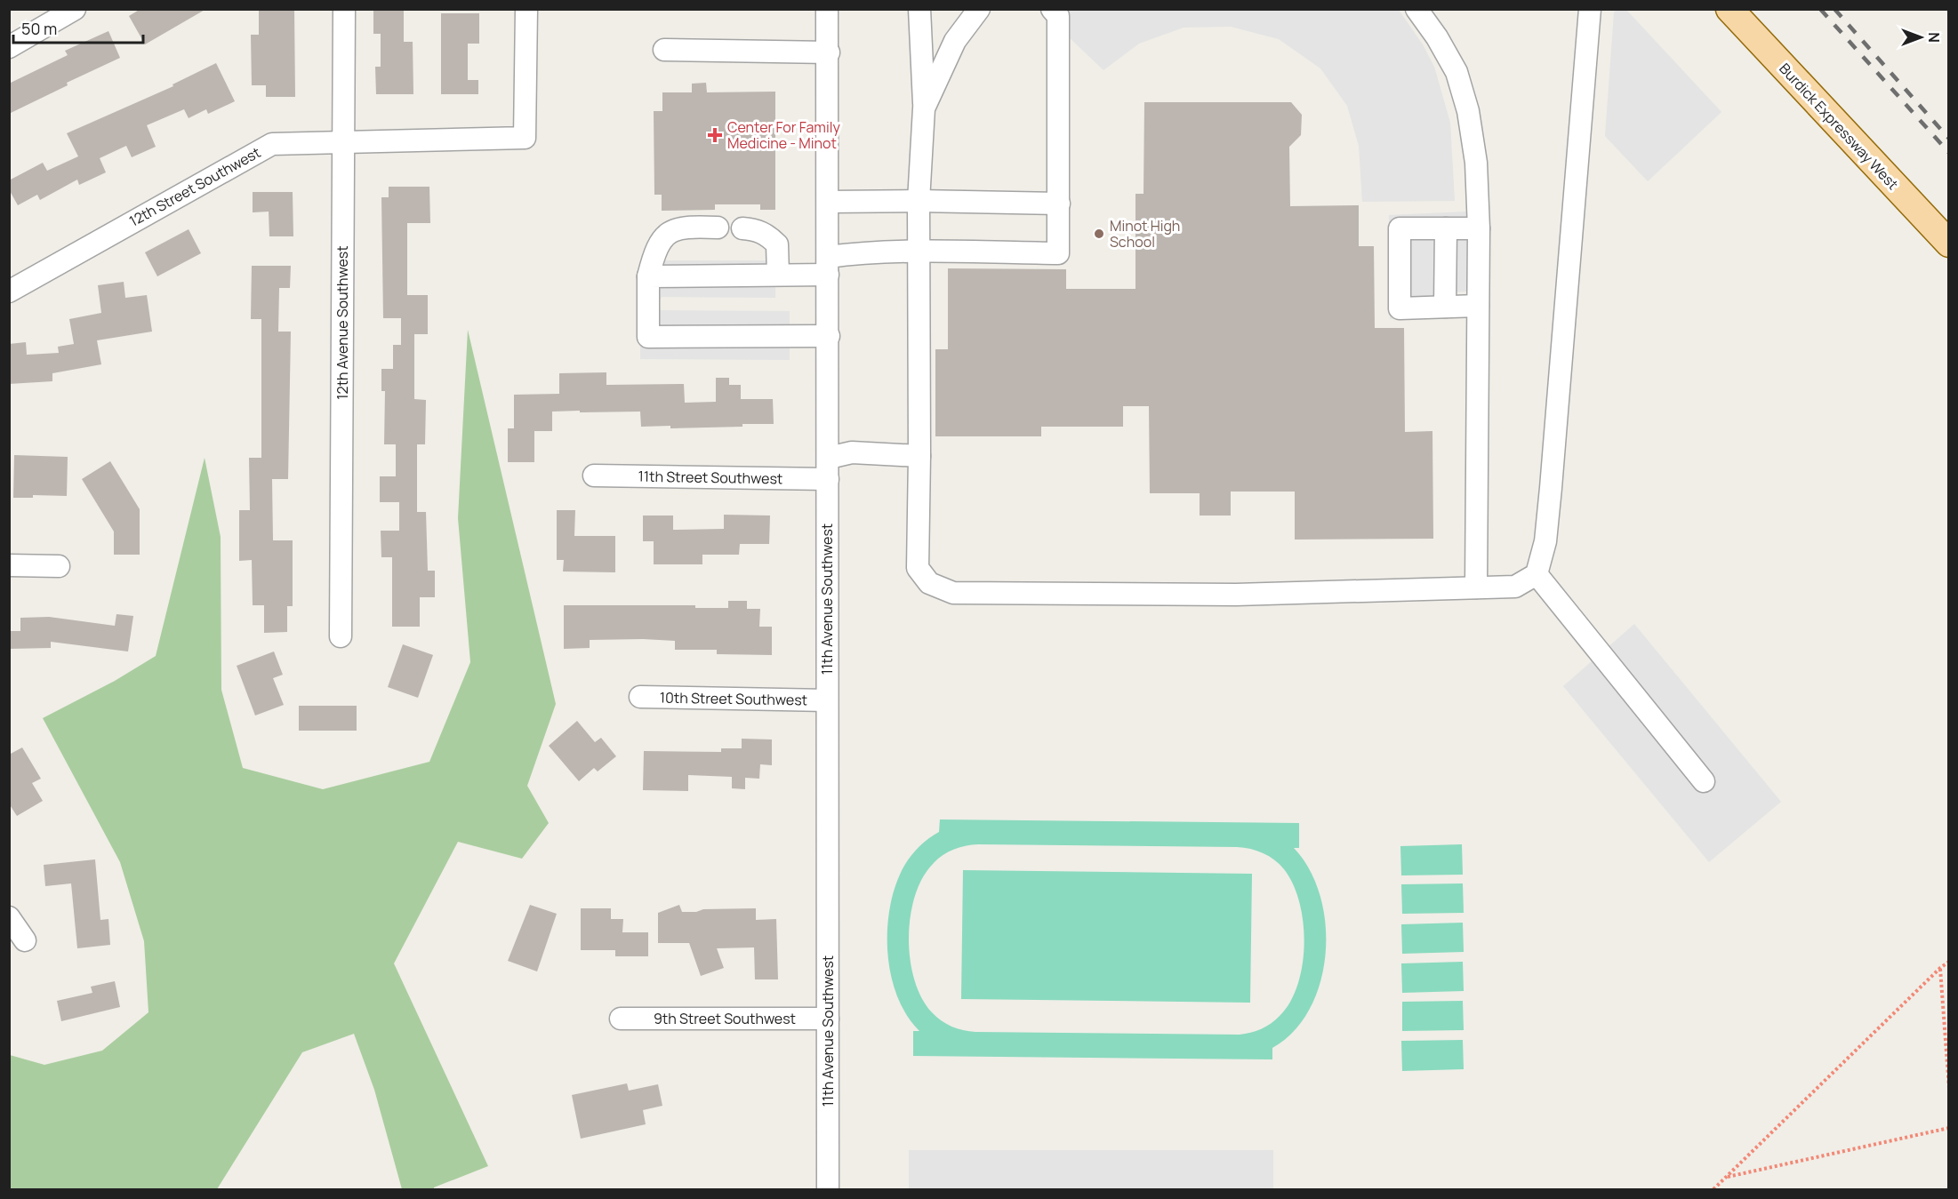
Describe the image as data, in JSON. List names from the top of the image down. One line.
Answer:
{"streets":{"main road":["Burdick Expressway West"],"street":["12th Street Southwest","12th Avenue Southwest","11th Street Southwest","11th Avenue Southwest","10th Street Southwest","9th Street Southwest"]},"crossings":[["12th Street Southwest","12th Avenue Southwest"],["11th Street Southwest","11th Avenue Southwest"],["11th Avenue Southwest","10th Street Southwest"],["11th Avenue Southwest","9th Street Southwest"]],"places":{"health":["Center For Family Medicine - Minot"],"other":["Minot High School"]},"scale_bar":"50 m","north":"right"}
